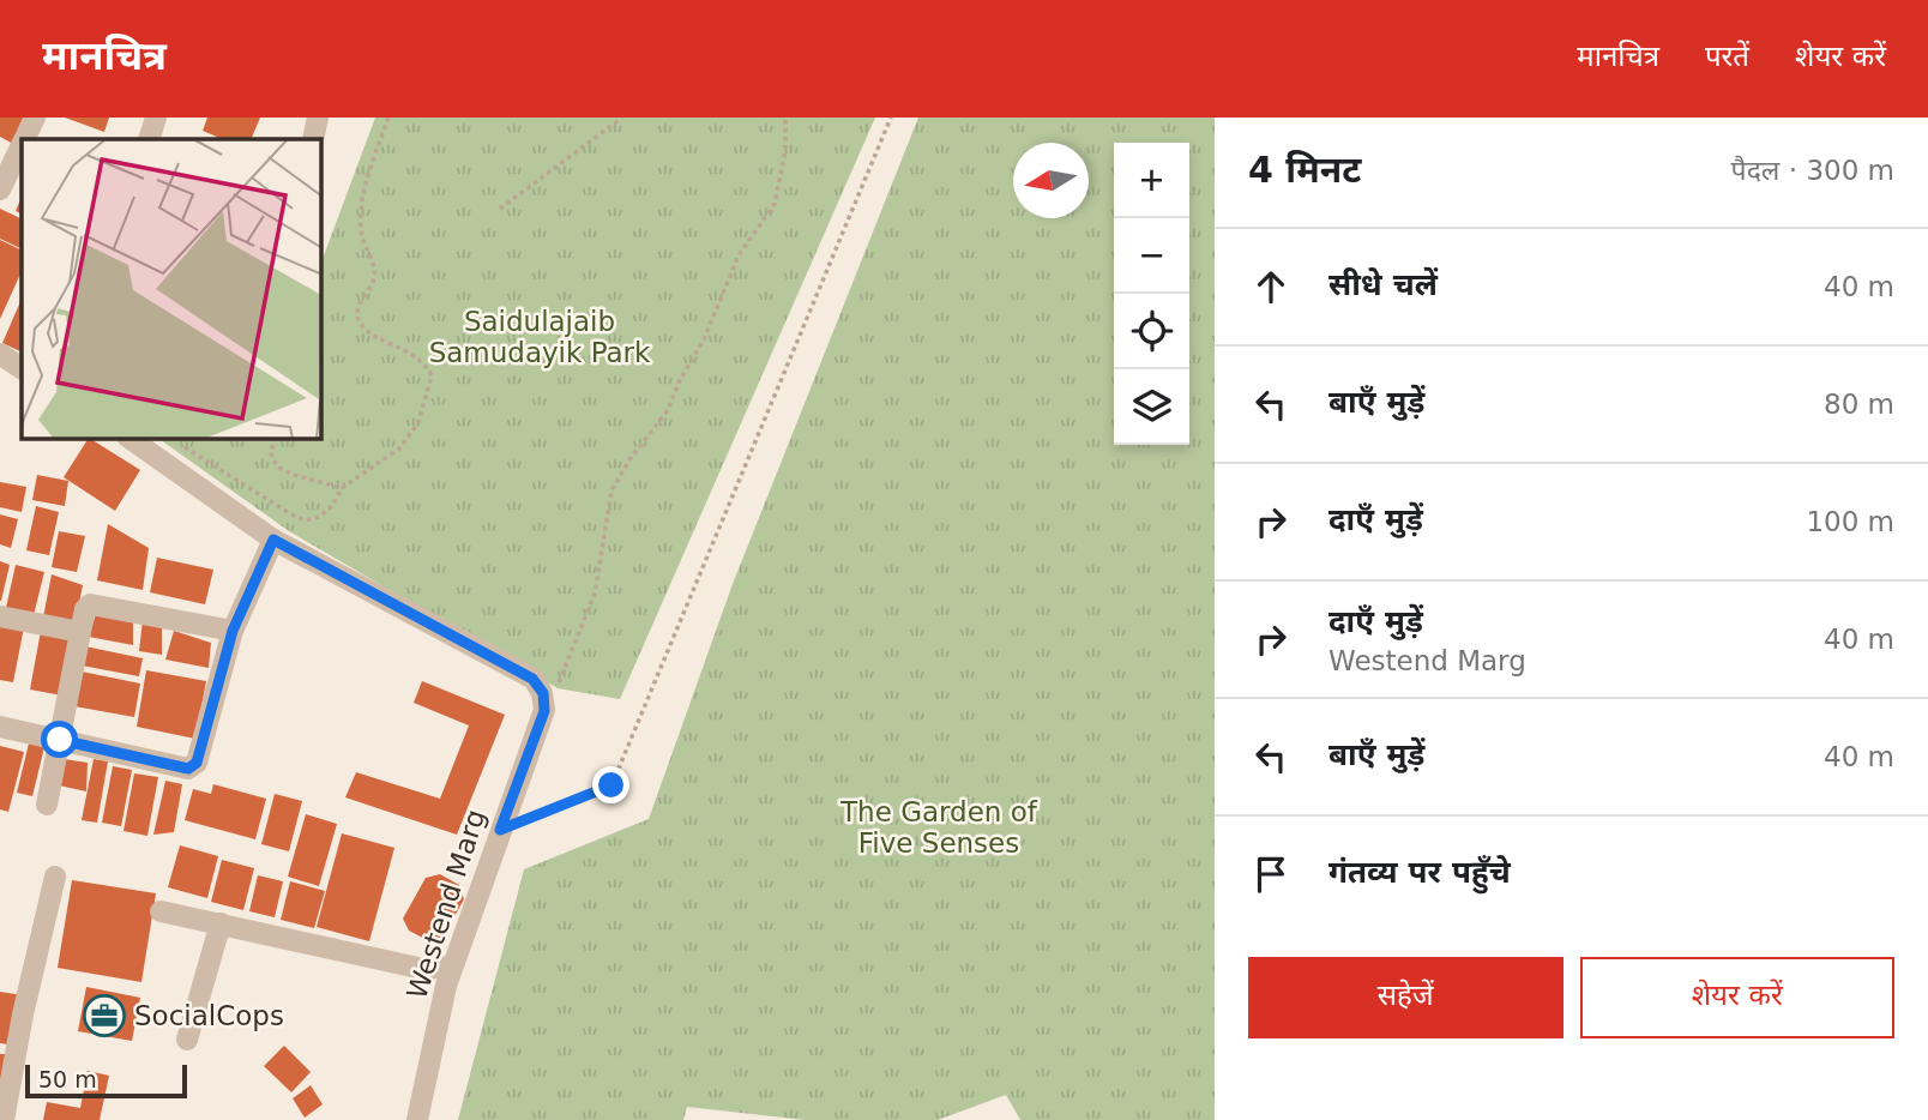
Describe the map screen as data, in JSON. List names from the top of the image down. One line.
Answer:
{"streets":{"street":["Westend Marg"]},"parks":["Saidulajaib Samudayik Park","The Garden of Five Senses"],"places":{"office":["SocialCops"]},"scale_bar":"50 m","north":"left","page":{"header":"मानचित्र","nav":["मानचित्र","परतें","शेयर करें"],"heading":["4 मिनट","पैदल · 300 m"],"map_buttons":["+","−"],"list":[["सीधे चलें","40 m"],["बाएँ मुड़ें","80 m"],["दाएँ मुड़ें","100 m"],["दाएँ मुड़ें","Westend Marg","40 m"],["बाएँ मुड़ें","40 m"],"गंतव्य पर पहुँचे"],"buttons":["सहेजें","शेयर करें"],"scale":"50 m"}}
